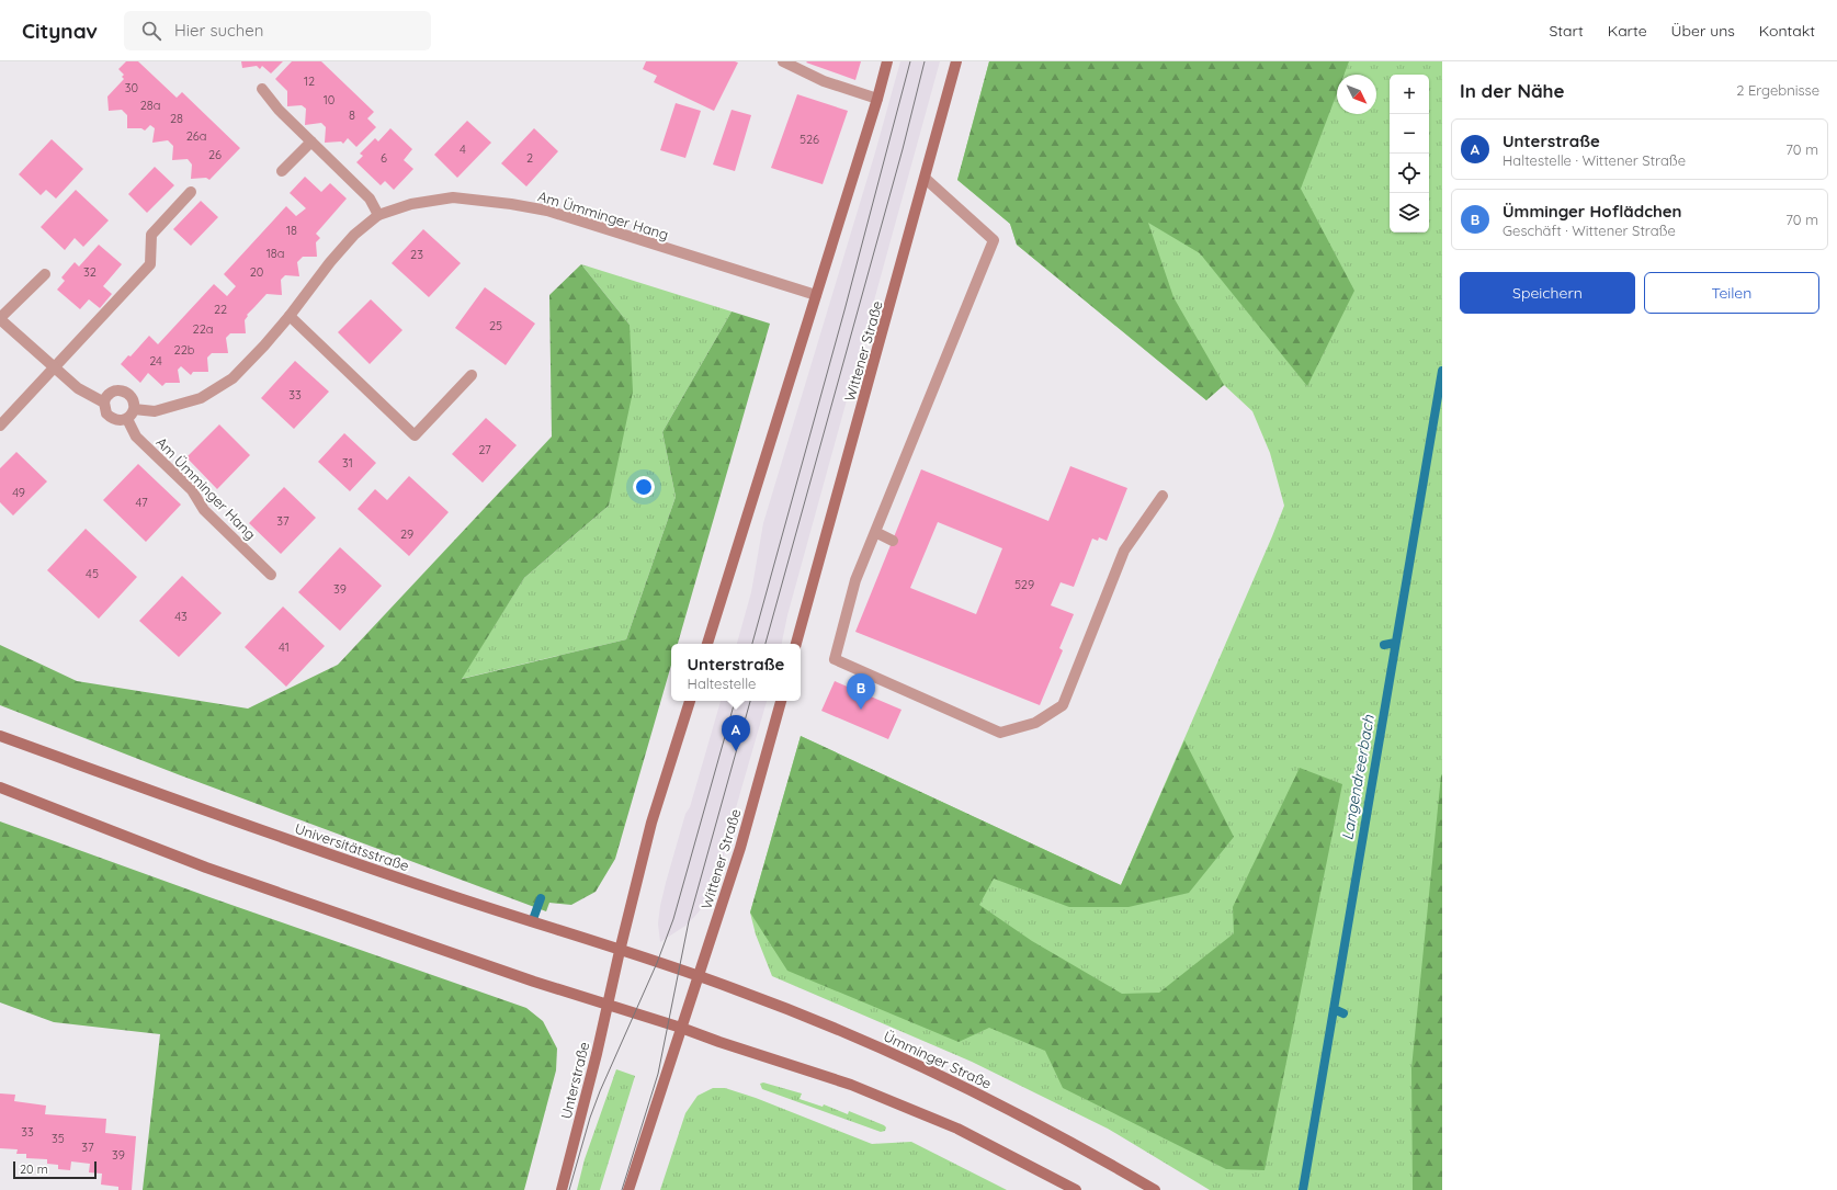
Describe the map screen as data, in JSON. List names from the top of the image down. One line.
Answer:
{"streets":{"main road":["Wittener Straße","Universitätsstraße","Ümminger Straße","Unterstraße"],"street":["Am Ümminger Hang"]},"crossings":[["Wittener Straße","Universitätsstraße"],["Wittener Straße","Ümminger Straße"],["Universitätsstraße","Ümminger Straße"],["Universitätsstraße","Unterstraße"]],"water":["Langendreerbach"],"house_numbers":["12","30","10","28a","8","28","26a","526","4","26","6","2","18","18a","23","32","20","22","25","22a","22b","24","33","27","31","49","47","37","29","45","529","39","43","41","33","35","37","39"],"scale_bar":"20 m","north":"bottom right","page":{"header":"Citynav","search":"Hier suchen","nav":["Start","Karte","Über uns","Kontakt"],"heading":["In der Nähe","2 Ergebnisse"],"map_buttons":["+","−"],"list":[{"mark":"A","name":"Unterstraße","note":"Haltestelle · Wittener Straße","value":"70 m"},{"mark":"B","name":"Ümminger Hoflädchen","note":"Geschäft · Wittener Straße","value":"70 m"}],"buttons":["Speichern","Teilen"],"popup":["Unterstraße","Haltestelle"],"pins":["B","A"],"scale":"20 m"}}
